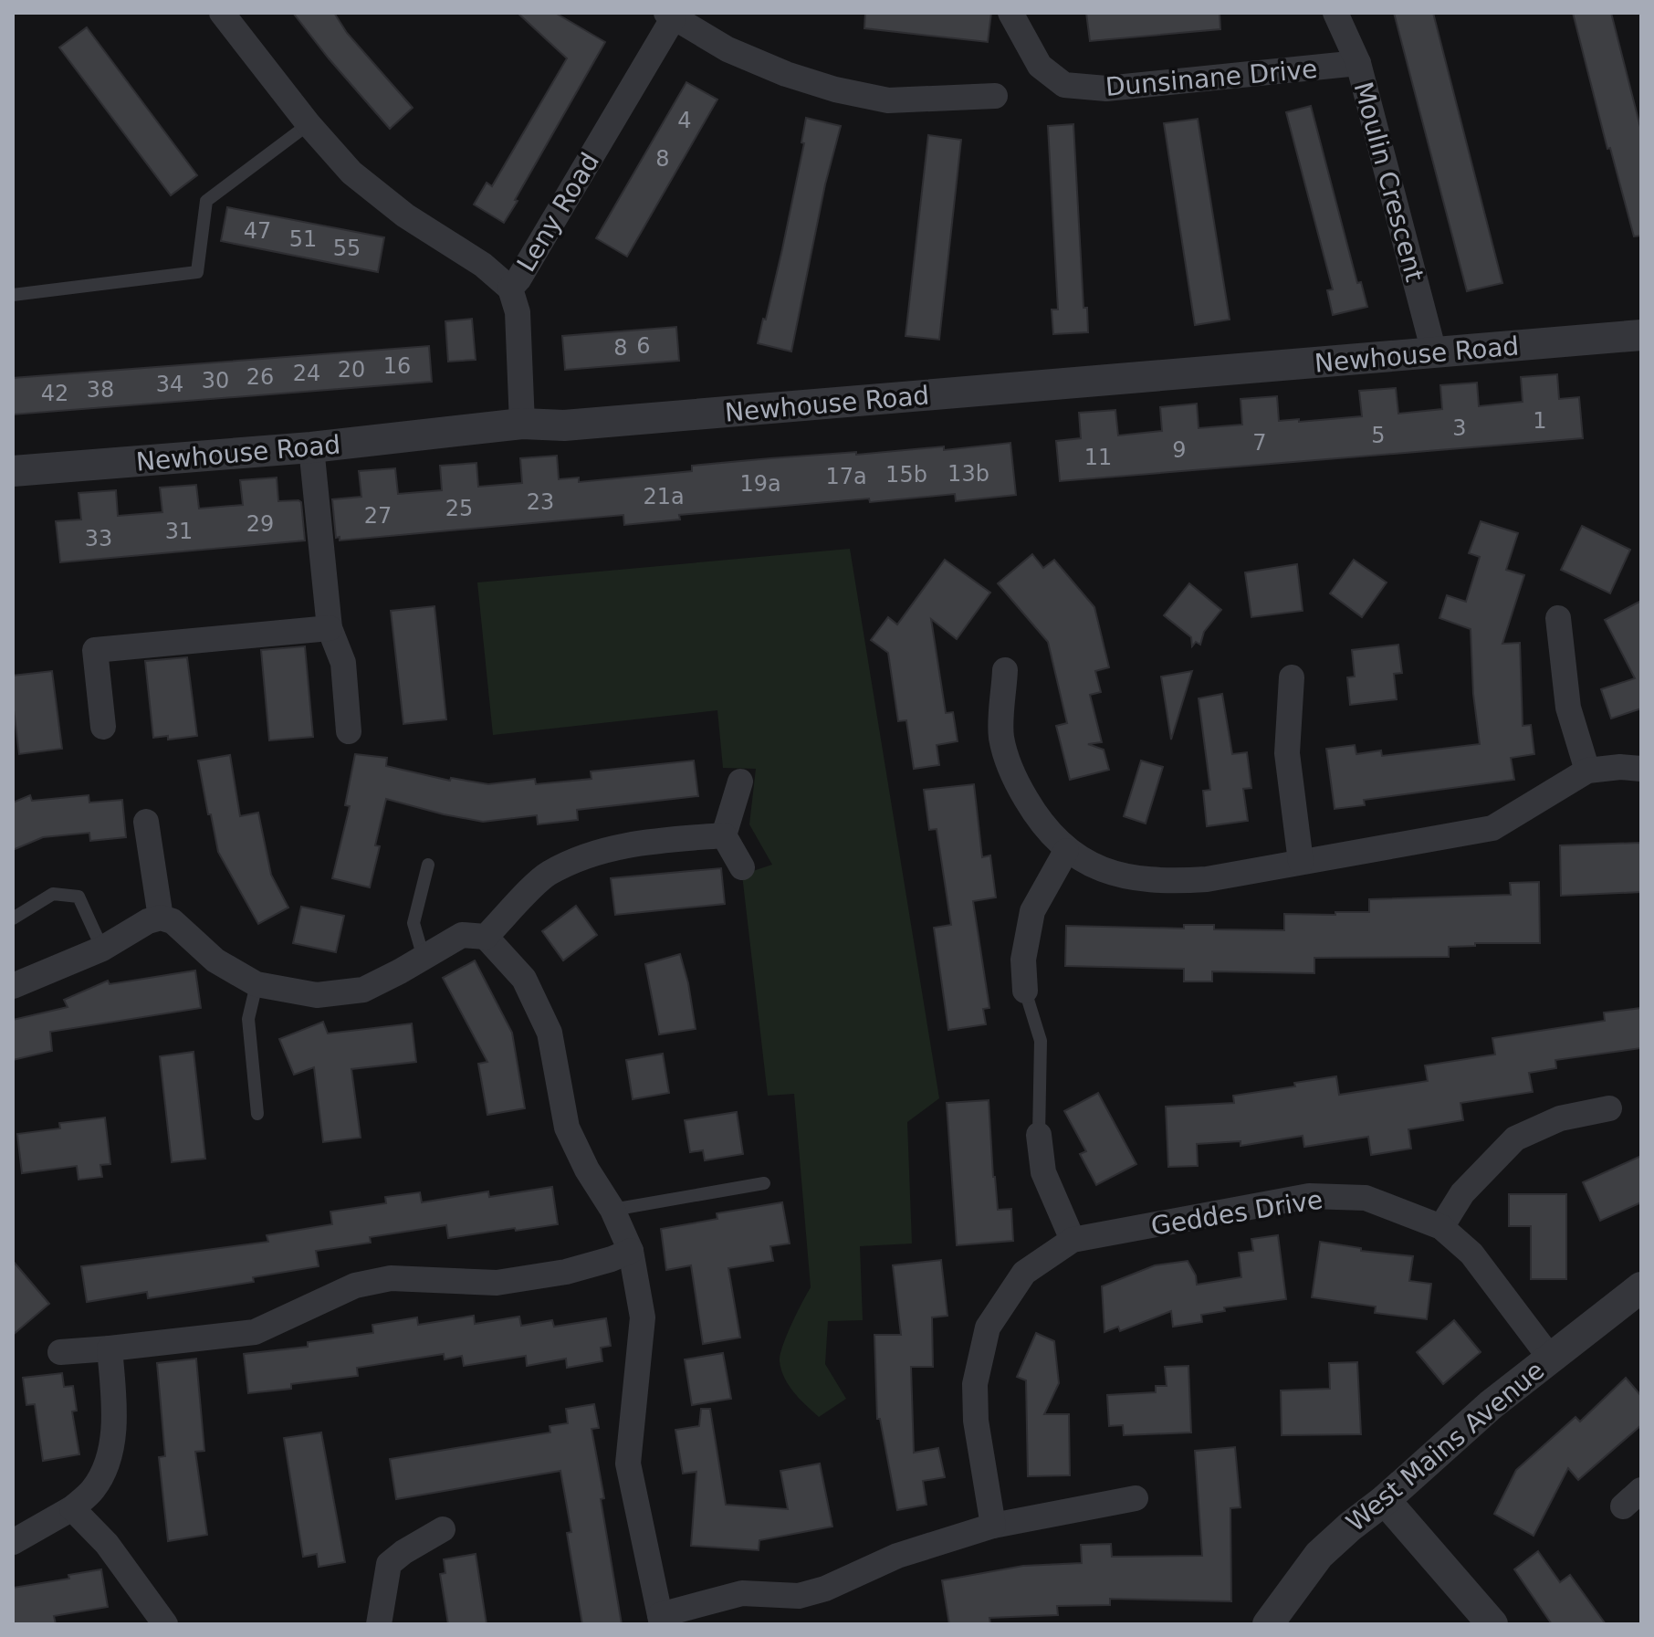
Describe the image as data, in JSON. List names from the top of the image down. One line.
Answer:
{"streets":{"street":["Dunsinane Drive","Moulin Crescent","Leny Road","Newhouse Road","Geddes Drive","West Mains Avenue"]},"crossings":[["Dunsinane Drive","Moulin Crescent"],["Moulin Crescent","Newhouse Road"],["Leny Road","Newhouse Road"],["Geddes Drive","West Mains Avenue"]],"house_numbers":["4","8","47","51","55","6","8","16","20","24","26","30","34","38","42","1","3","5","7","9","11","13b","15b","17a","19a","21a","23","25","27","29","31","33"]}
